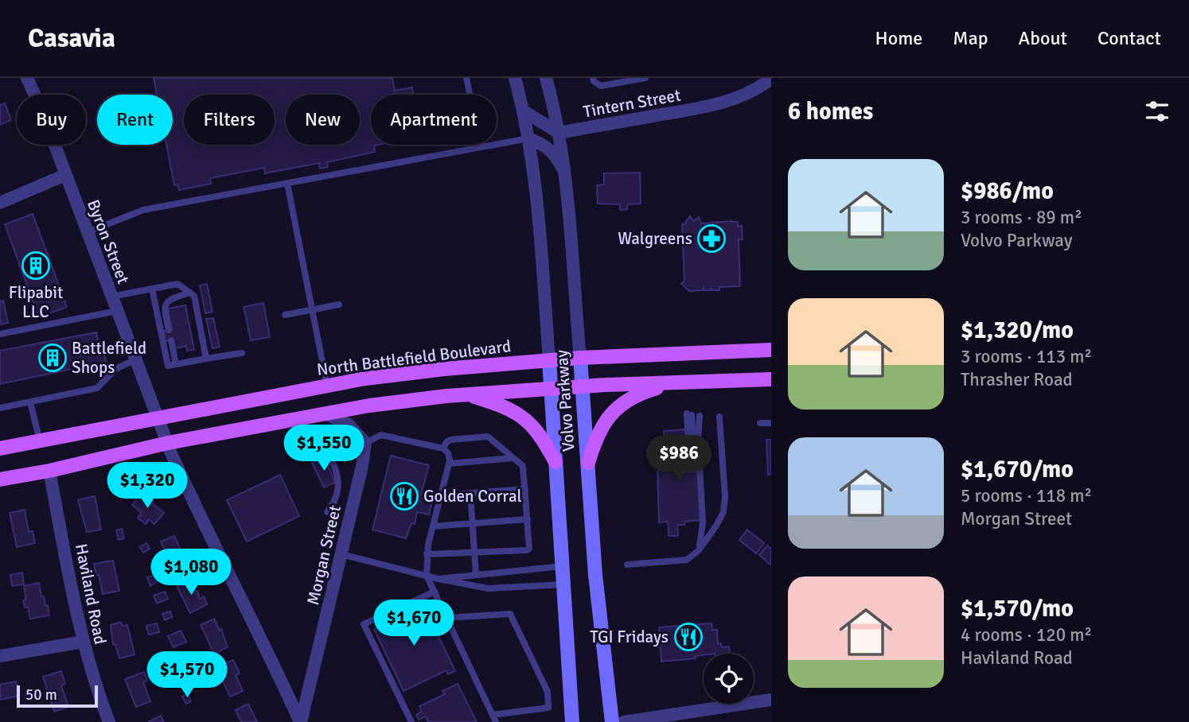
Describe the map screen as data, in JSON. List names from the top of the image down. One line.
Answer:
{"streets":{"main road":["North Battlefield Boulevard","Volvo Parkway"],"street":["Tintern Street","Byron Street","Morgan Street","Haviland Road"]},"crossings":[["Tintern Street","Volvo Parkway"],["Byron Street","North Battlefield Boulevard"],["Byron Street","Morgan Street"],["North Battlefield Boulevard","Volvo Parkway"]],"places":{"pharmacy":["Walgreens"],"building":["Flipabit LLC","Battlefield Shops"],"restaurant":["Golden Corral","TGI Fridays"]},"scale_bar":"50 m","page":{"header":"Casavia","nav":["Home","Map","About","Contact"],"heading":"6 homes","chip":["Buy","Rent","Filters","New","Apartment"],"list":[{"name":"$986/mo","note":"3 rooms · 89 m² · Volvo Parkway"},{"name":"$1,320/mo","note":"3 rooms · 113 m² · Thrasher Road"},{"name":"$1,670/mo","note":"5 rooms · 118 m² · Morgan Street"},{"name":"$1,570/mo","note":"4 rooms · 120 m² · Haviland Road"}],"price":["$1,550","$986","$1,320","$1,080","$1,670","$1,570"],"scale":"50 m"}}
